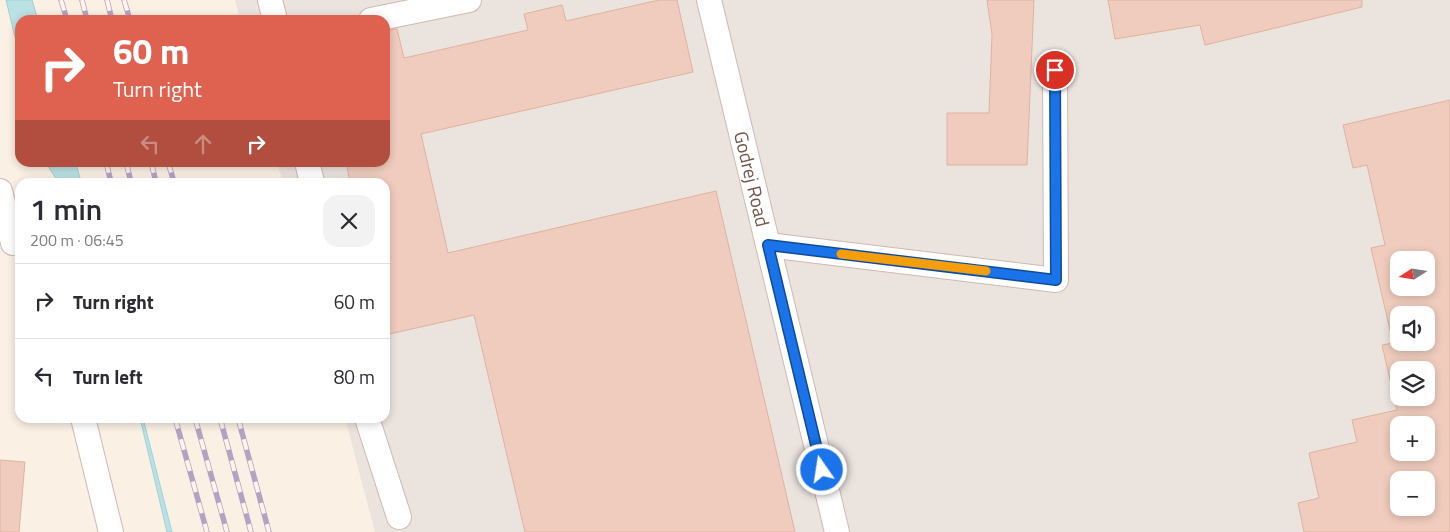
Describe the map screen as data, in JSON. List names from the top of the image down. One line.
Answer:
{"streets":{"street":["Godrej Road"]},"north":"left","page":{"turn":["60 m","Turn right"],"heading":["1 min","200 m · 06:45"],"map_buttons":["+","−"],"list":[{"name":"Turn right","value":"60 m"},{"name":"Turn left","value":"80 m"}]}}
